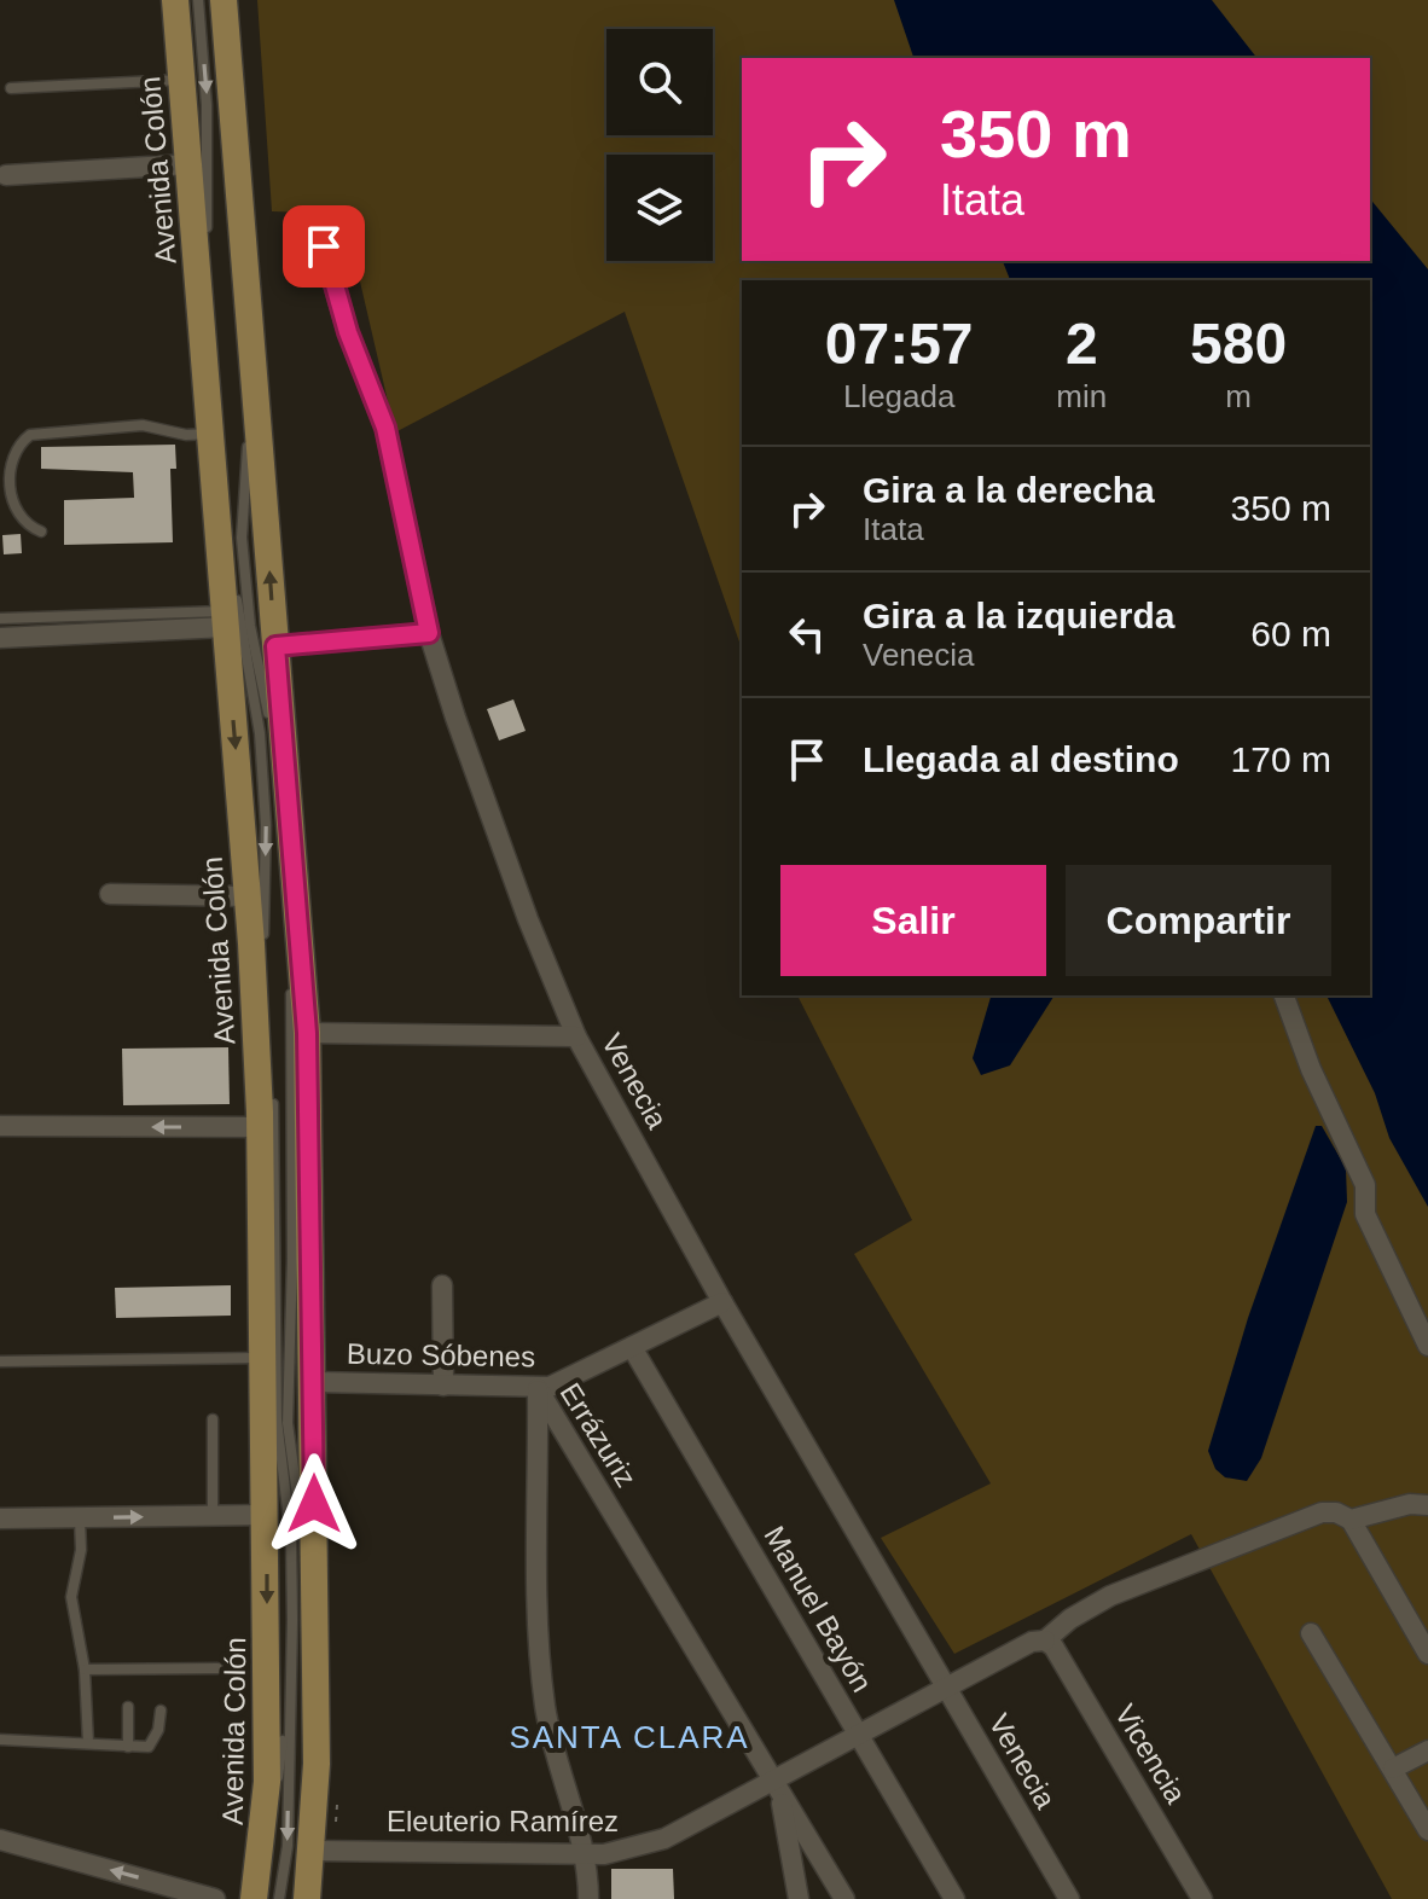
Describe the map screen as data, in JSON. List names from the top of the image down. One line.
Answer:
{"streets":{"main road":["Avenida Colón"],"street":["Venecia","Buzo Sóbenes","Errázuriz","Manuel Bayón","Vicencia","Eleuterio Ramírez"]},"crossings":[["Avenida Colón","Buzo Sóbenes"],["Avenida Colón","Eleuterio Ramírez"],["Venecia","Buzo Sóbenes"],["Venecia","Eleuterio Ramírez"],["Buzo Sóbenes","Errázuriz"],["Buzo Sóbenes","Manuel Bayón"],["Errázuriz","Eleuterio Ramírez"],["Manuel Bayón","Eleuterio Ramírez"],["Vicencia","Eleuterio Ramírez"]],"districts":["SANTA CLARA"],"page":{"turn":["350 m","Itata"],"eta":["07:57","Llegada","2","min","580","m"],"list":[{"name":"Gira a la derecha","note":"Itata","value":"350 m"},{"name":"Gira a la izquierda","note":"Venecia","value":"60 m"},{"name":"Llegada al destino","value":"170 m"}],"buttons":["Salir","Compartir"]}}
